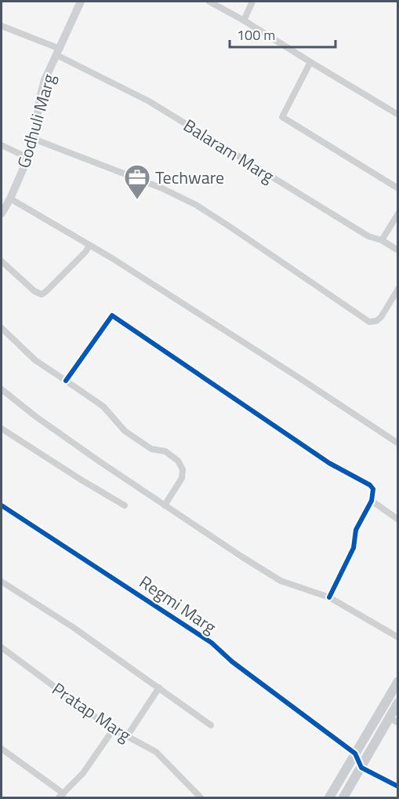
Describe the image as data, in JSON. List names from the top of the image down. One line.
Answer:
{"streets":{"main road":["Godhuli Marg"],"street":["Balaram Marg","Regmi Marg","Pratap Marg"]},"crossings":[["Godhuli Marg","Balaram Marg"]],"places":{"office":["Techware"]},"scale_bar":"100 m"}
